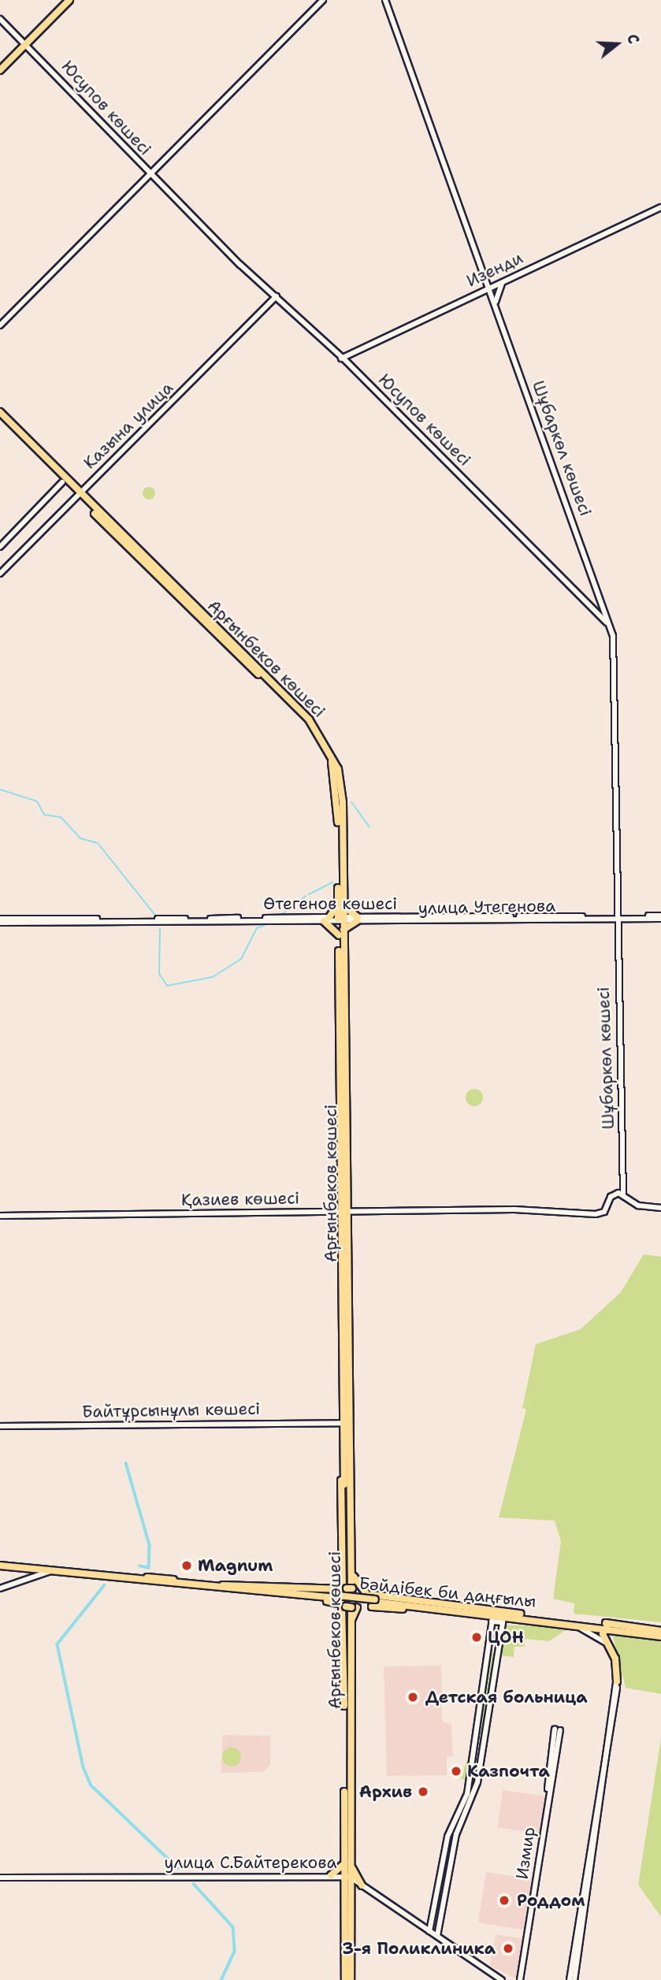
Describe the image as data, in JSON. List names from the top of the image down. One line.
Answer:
{"streets":{"main road":["Арғынбеков көшесі","Бәйдібек би даңғылы"],"street":["Юсупов көшесі","Изенди","Казына улица","Шұбаркөл көшесі","Өтегенов көшесі","улица Утегенова","Қазиев көшесі","Байтұрсынұлы көшесі","Измир","улица С.Байтерекова"]},"crossings":[["Юсупов көшесі","Изенди"],["Юсупов көшесі","Казына улица"],["Юсупов көшесі","Шұбаркөл көшесі"],["Изенди","Шұбаркөл көшесі"],["Казына улица","Арғынбеков көшесі"],["Шұбаркөл көшесі","Өтегенов көшесі"],["Шұбаркөл көшесі","Қазиев көшесі"],["Арғынбеков көшесі","Өтегенов көшесі"],["Арғынбеков көшесі","улица Утегенова"],["Арғынбеков көшесі","Қазиев көшесі"],["Арғынбеков көшесі","Байтұрсынұлы көшесі"],["Арғынбеков көшесі","улица С.Байтерекова"],["Өтегенов көшесі","улица Утегенова"]],"places":["Magnum","ЦОН","Детская больница","Казпочта","Архив","Роддом","3-я Поликлиника"],"north":"right"}
